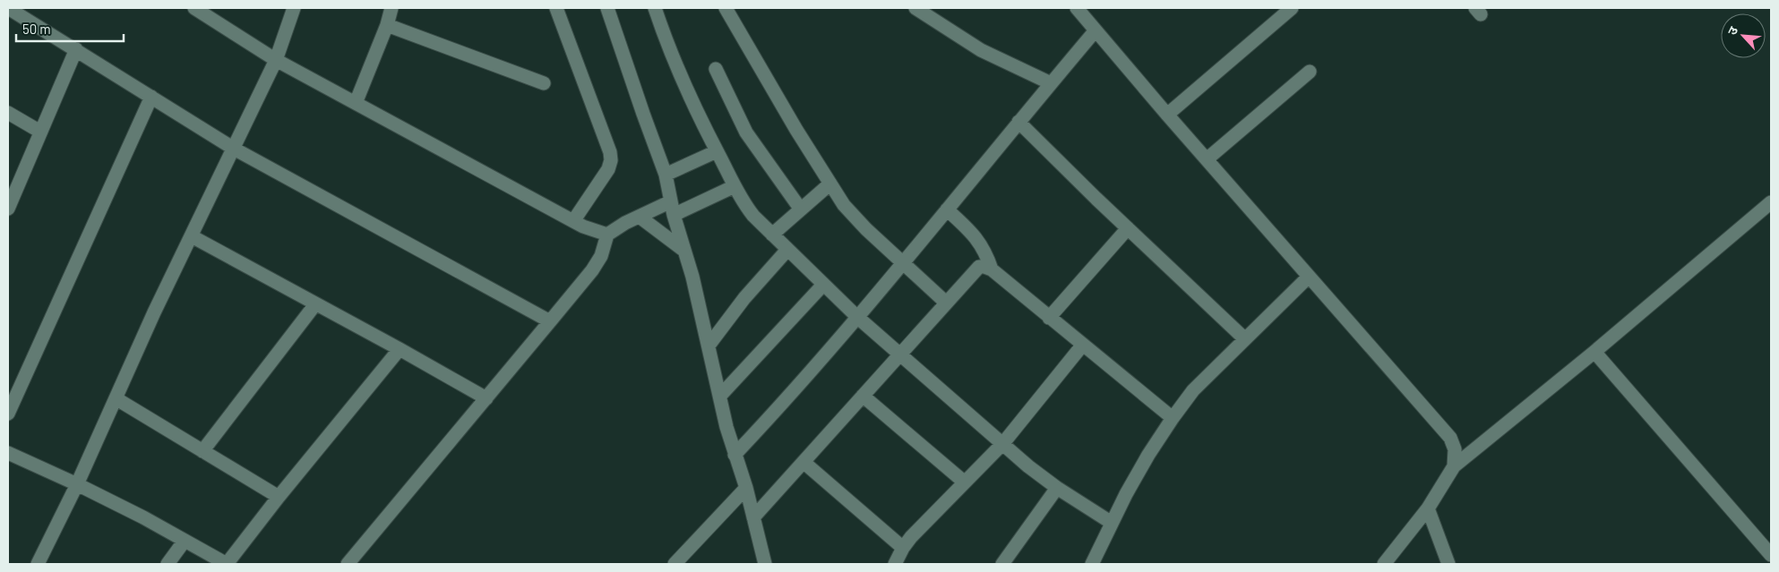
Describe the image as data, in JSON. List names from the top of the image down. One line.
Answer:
{"scale_bar":"50 m","north":"top left"}
